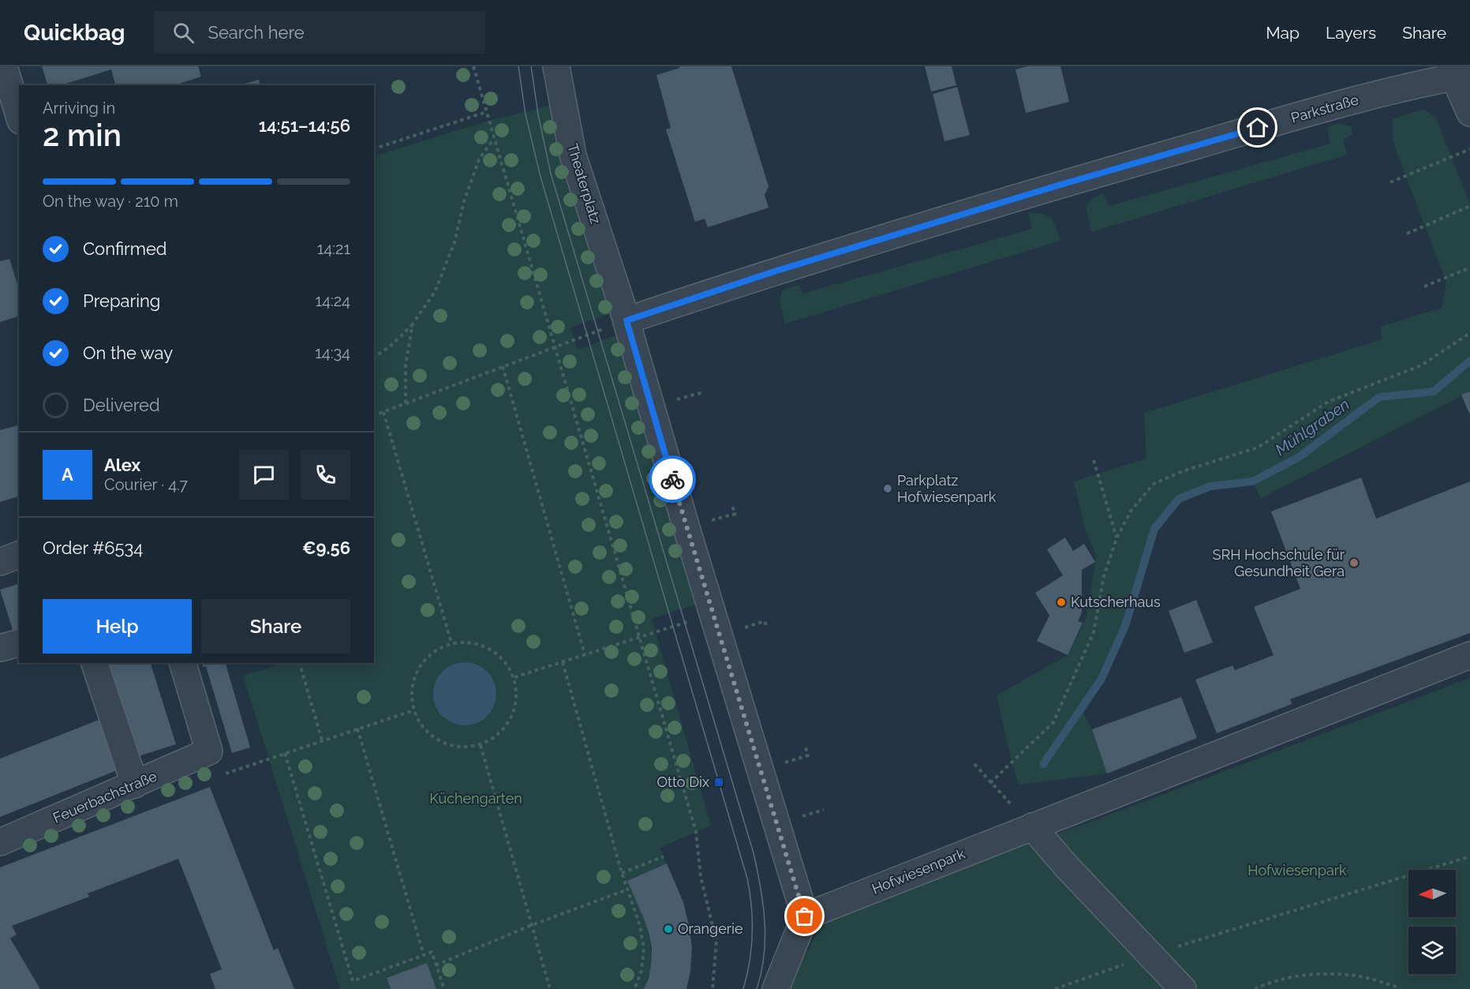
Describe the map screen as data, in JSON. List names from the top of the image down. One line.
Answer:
{"streets":{"street":["Parkstraße","Theaterplatz","Feuerbachstraße","Hofwiesenpark"]},"crossings":[["Parkstraße","Theaterplatz"],["Theaterplatz","Hofwiesenpark"]],"water":["Mühlgraben"],"parks":["Küchengarten","Hofwiesenpark"],"places":{"other":["Parkplatz Hofwiesenpark","SRH Hochschule für Gesundheit Gera","Kutscherhaus","Orangerie"],"transit":["Otto Dix"]},"north":"left","page":{"header":"Quickbag","search":"Search here","nav":["Map","Layers","Share"],"heading":["2 min","Arriving in","14:51–14:56"],"panel":["Alex","Courier · 4.7","Order #6534","€9.56"],"bar":"On the way · 210 m","list":[["Confirmed","14:21"],["Preparing","14:24"],["On the way","14:34"],"Delivered"],"round":"A","buttons":["Help","Share"]}}
